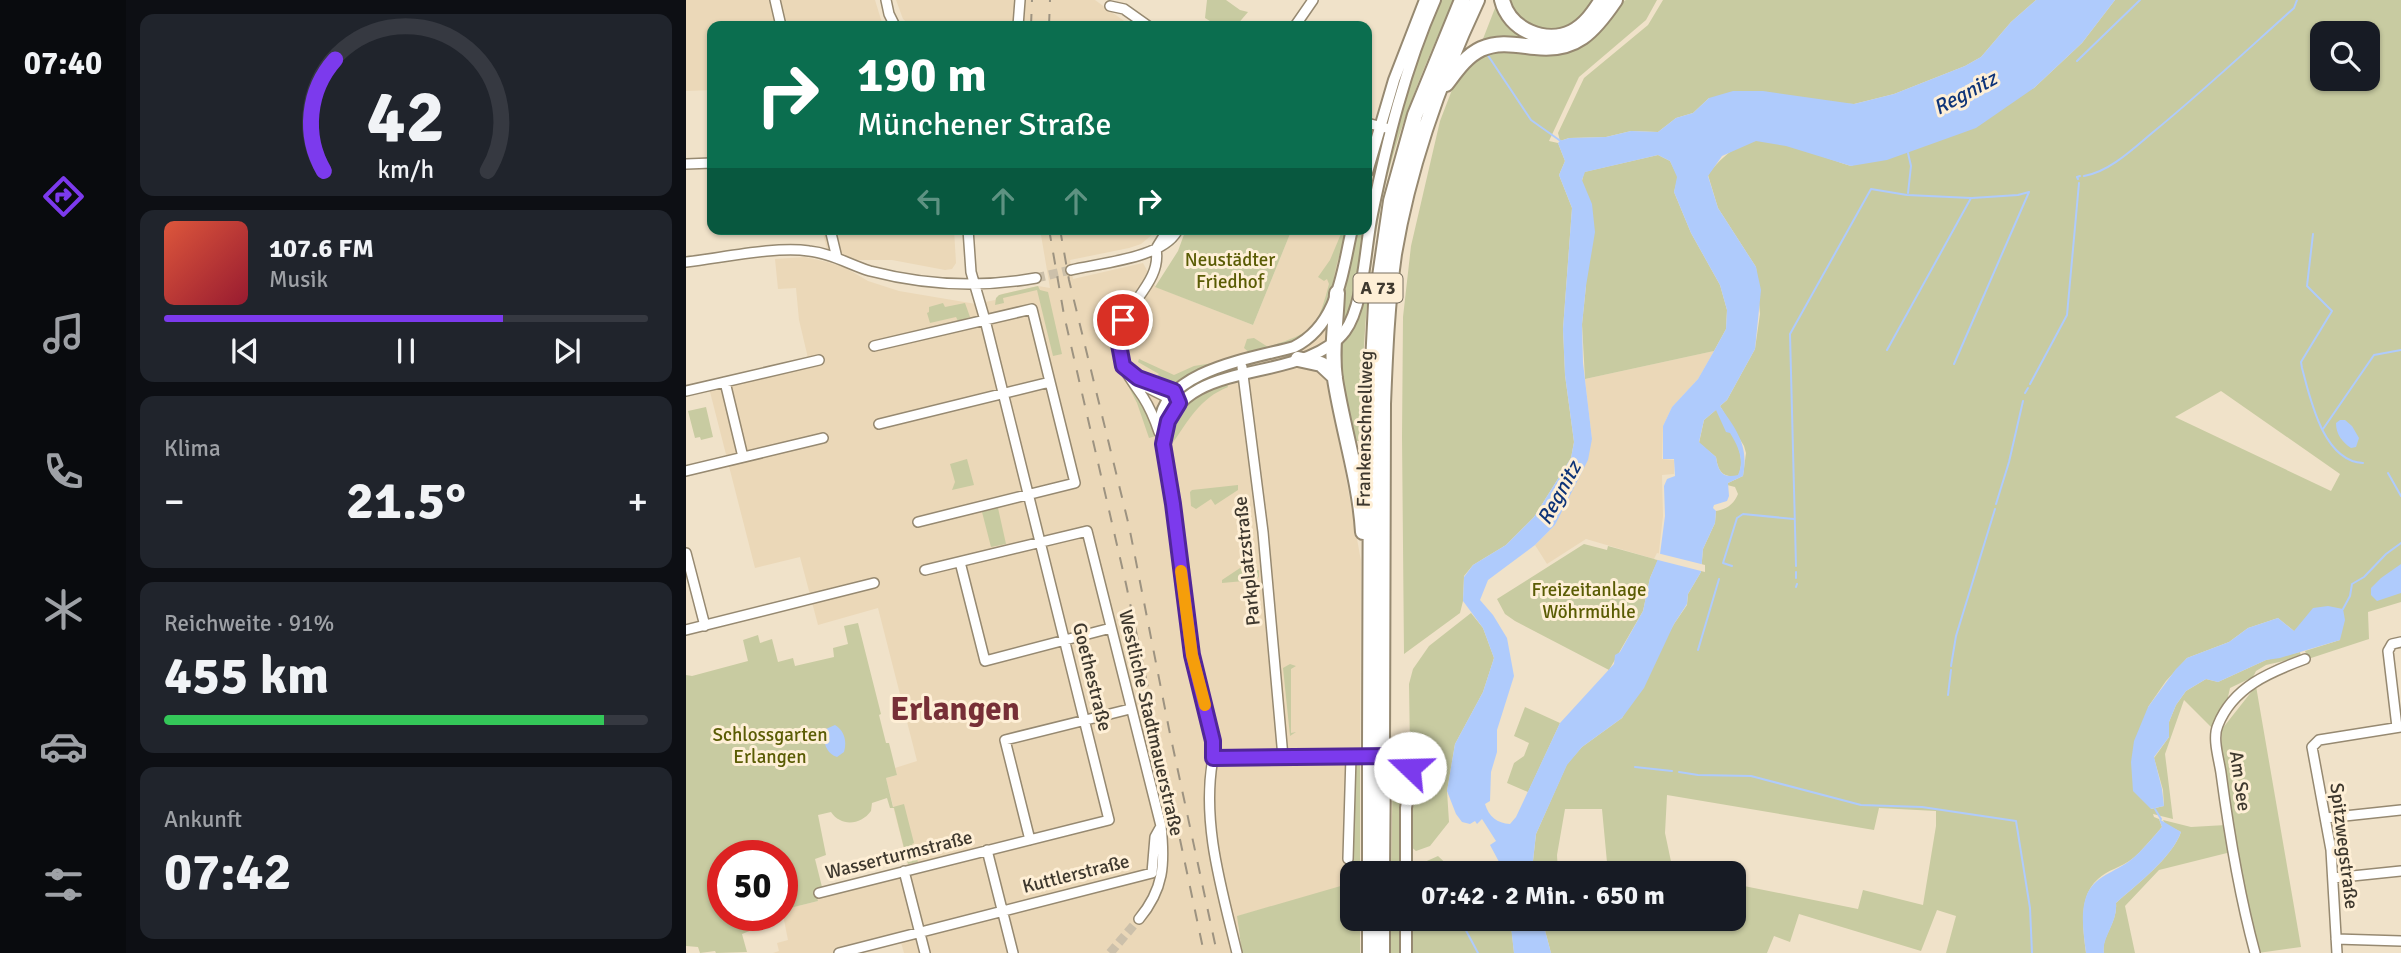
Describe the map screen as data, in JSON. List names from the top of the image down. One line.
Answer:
{"streets":{"highway":["A 73","Frankenschnellweg"],"street":["Parkplatzstraße","Goethestraße","Westliche Stadtmauerstraße","Am See","Spitzwegstraße","Wasserturmstraße","Kuttlerstraße"]},"crossings":[["Goethestraße","Westliche Stadtmauerstraße"],["Goethestraße","Wasserturmstraße"],["Westliche Stadtmauerstraße","Kuttlerstraße"]],"districts":["Erlangen"],"water":["Regnitz"],"parks":["Neustädter Friedhof","Freizeitanlage Wöhrmühle","Schlossgarten Erlangen"],"page":{"tabs":"07:40","turn":["190 m","Münchener Straße"],"song":["107.6 FM","Musik"],"tile":["Klima",["Reichweite · 91%","455 km"],["Ankunft","07:42"]],"heat":["−","21.5°","+"],"limit":"50","trip":"07:42 · 2 Min. · 650 m","gauge":["42","km/h"]}}
